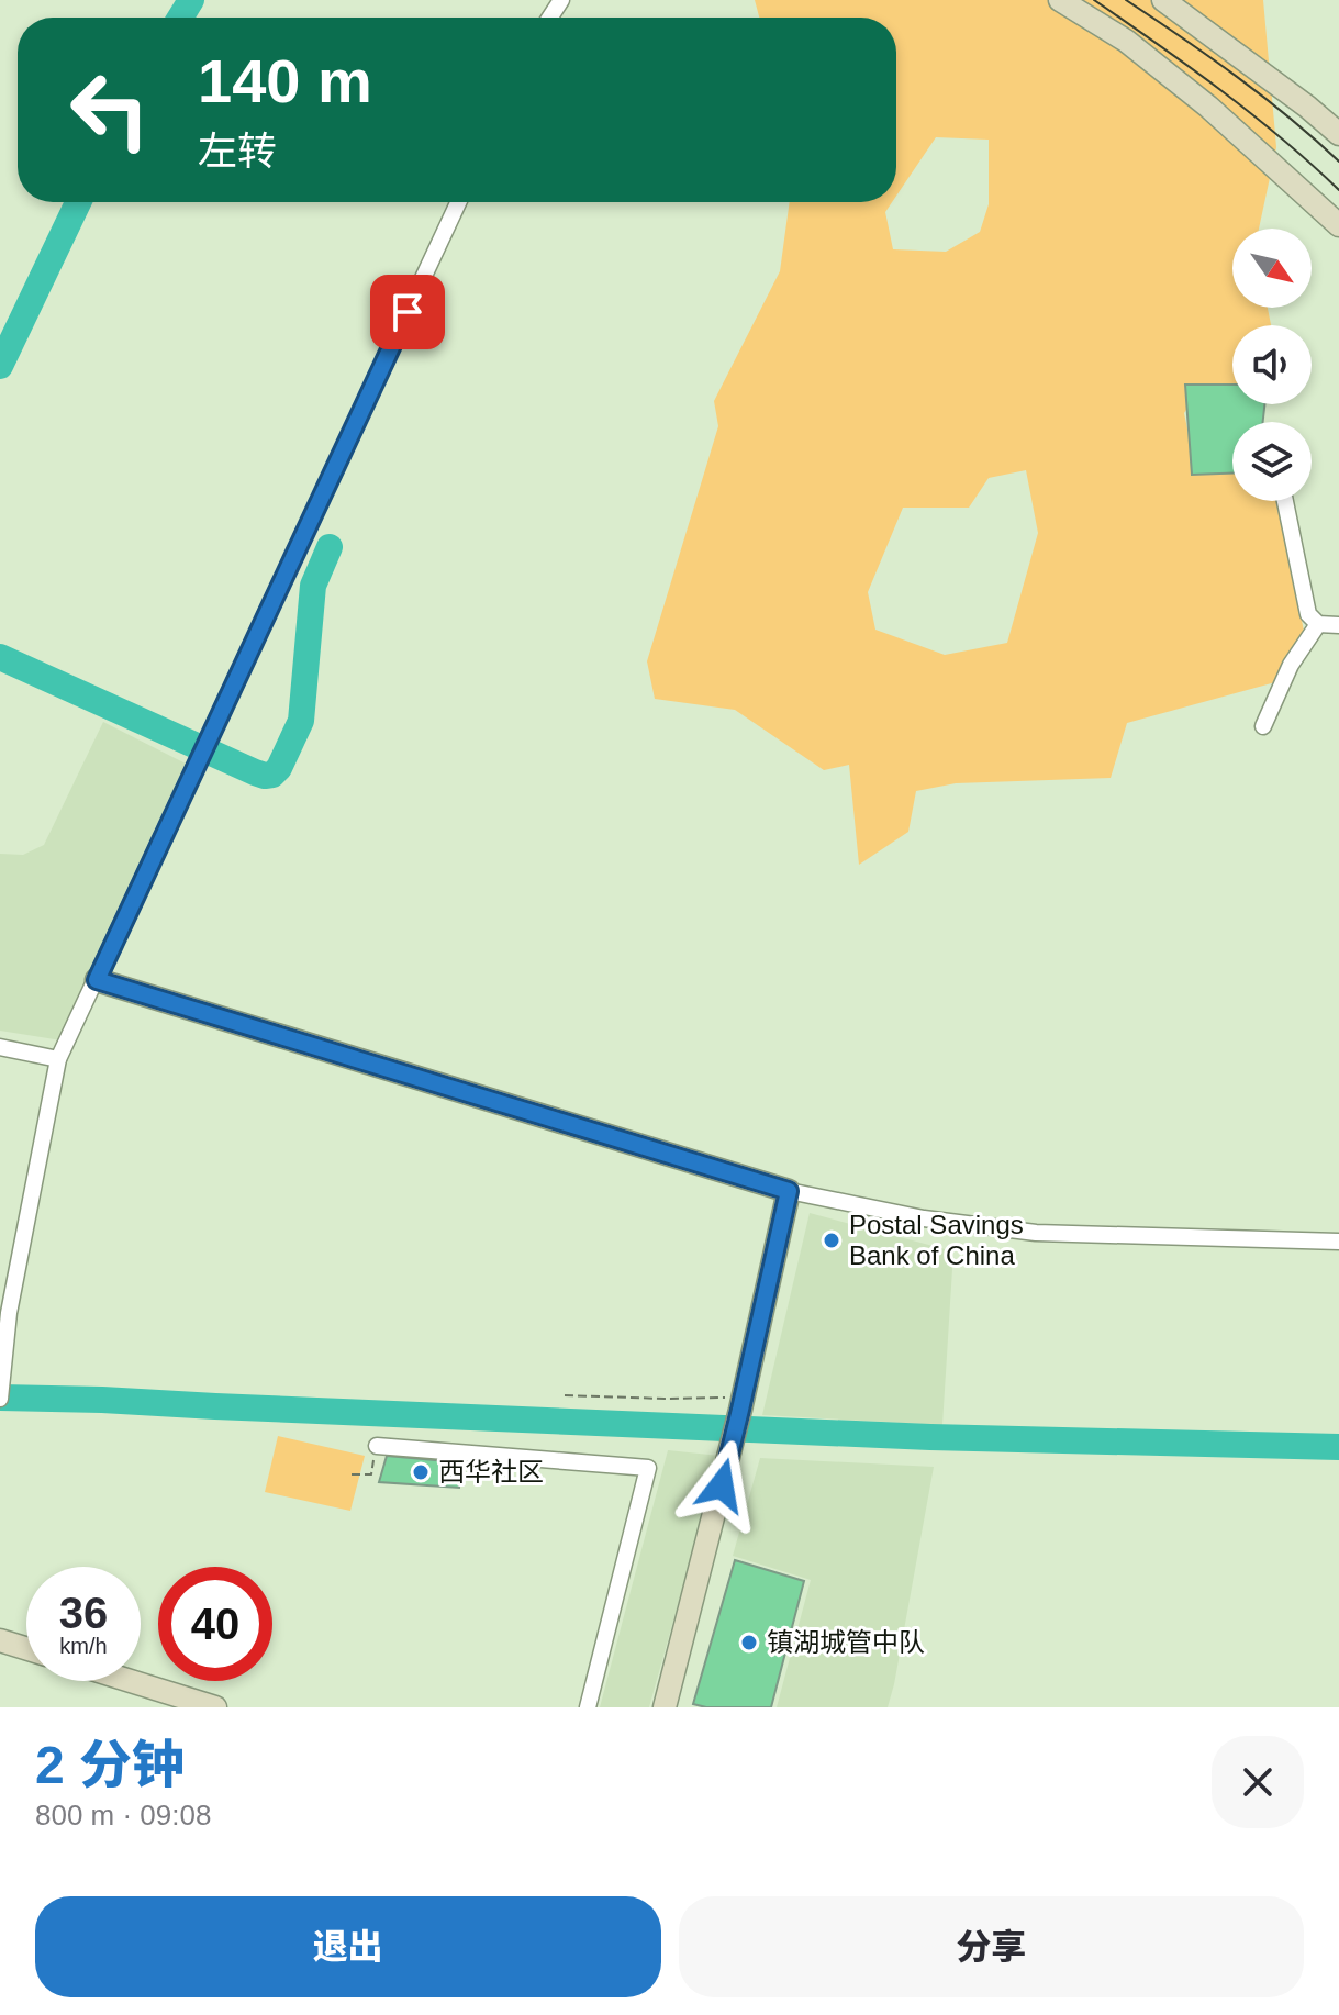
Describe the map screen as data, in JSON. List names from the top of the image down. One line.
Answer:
{"places":["Postal Savings Bank of China","西华社区","镇湖城管中队"],"north":"bottom right","page":{"turn":["140 m","左转"],"speed":"36 km/h","limit":"40","heading":["2 分钟","800 m · 09:08"],"buttons":["退出","分享"]}}
